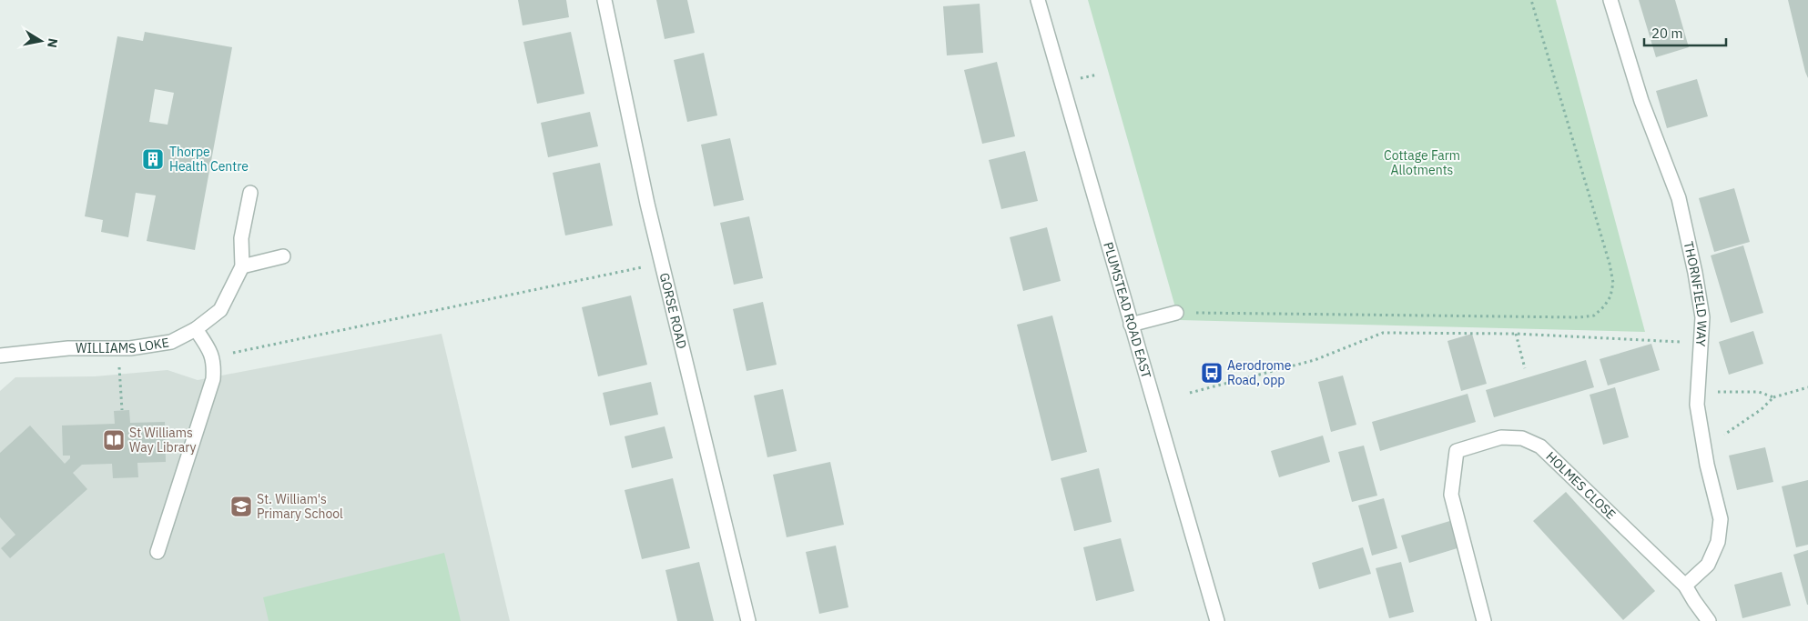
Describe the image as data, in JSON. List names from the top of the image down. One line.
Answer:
{"streets":{"street":["THORNFIELD WAY","GORSE ROAD","PLUMSTEAD ROAD EAST","WILLIAMS LOKE","HOLMES CLOSE"]},"crossings":[["THORNFIELD WAY","HOLMES CLOSE"]],"parks":["Cottage Farm Allotments"],"places":{"building":["Thorpe Health Centre"],"bus stop":["Aerodrome Road, opp"],"library":["St Williams Way Library"],"school or university":["St. William's Primary School"]},"scale_bar":"20 m","north":"right"}
